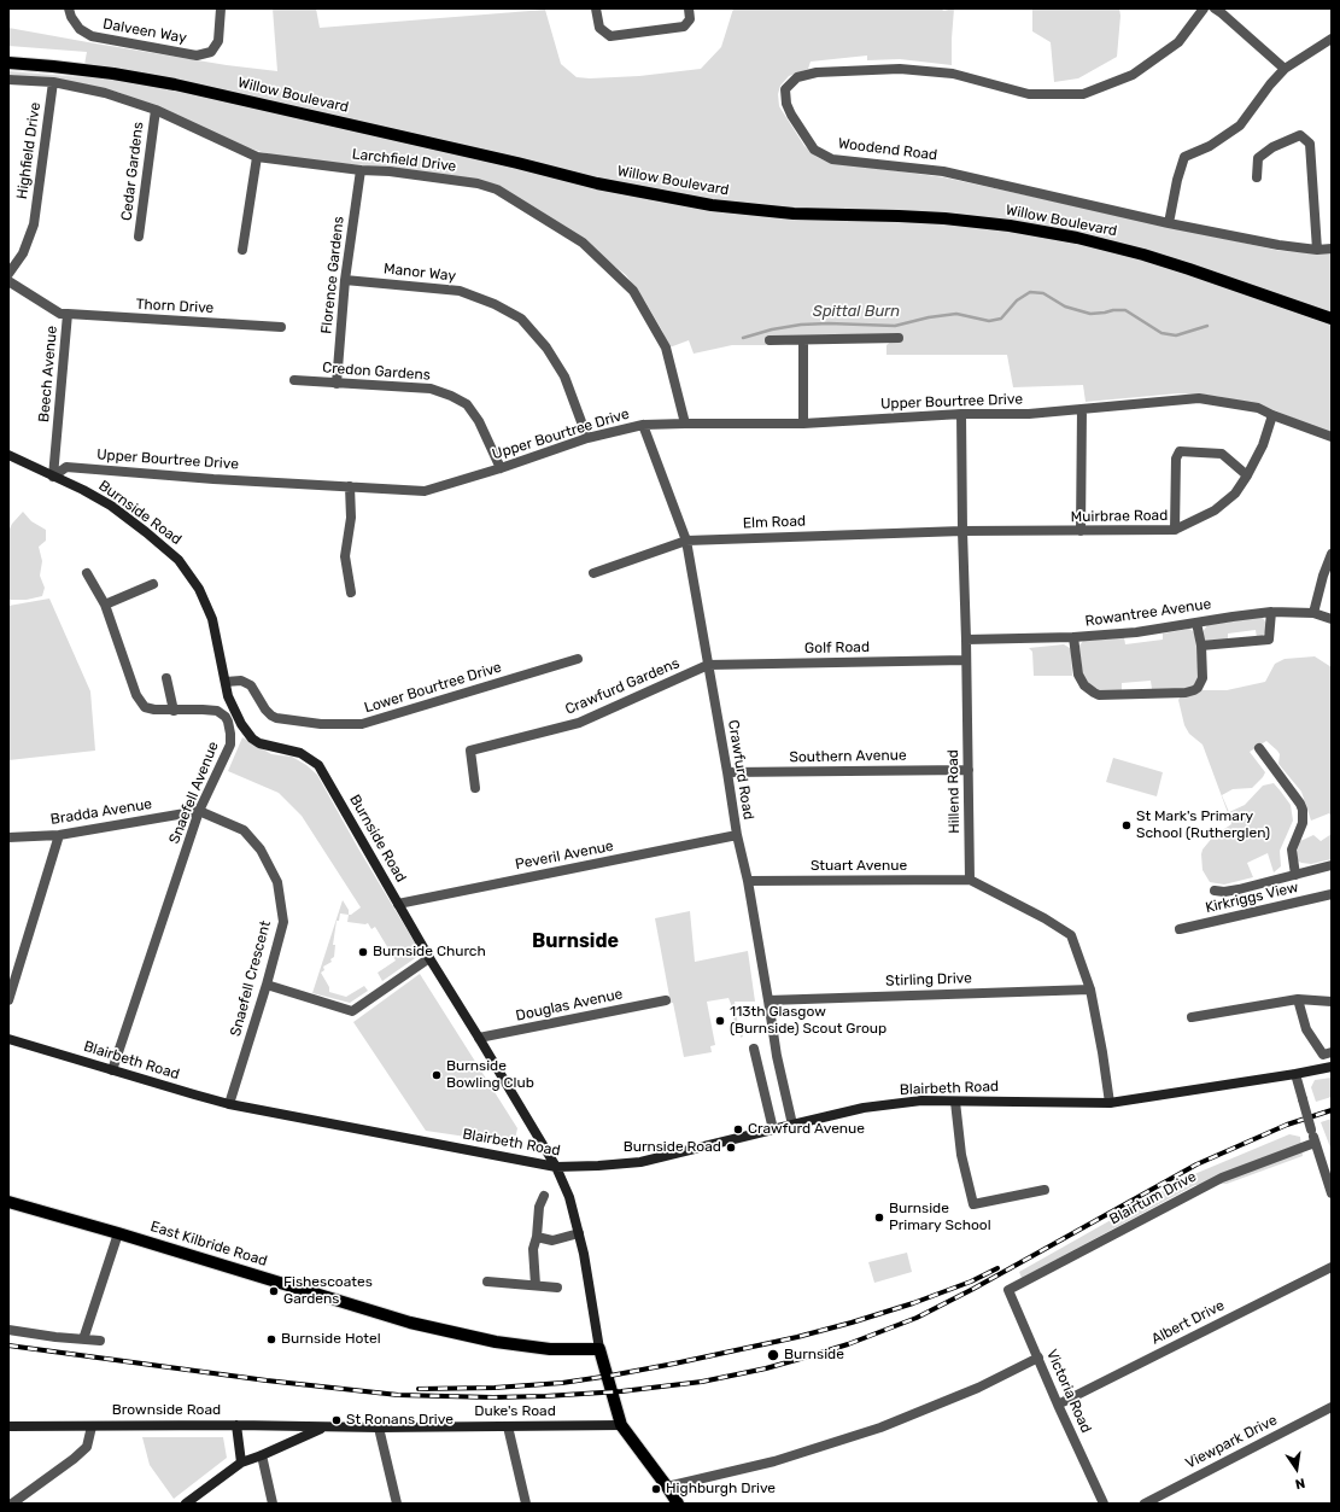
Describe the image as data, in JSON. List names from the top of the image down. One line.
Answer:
{"streets":{"main road":["Willow Boulevard","East Kilbride Road"],"street":["Dalveen Way","Woodend Road","Highfield Drive","Larchfield Drive","Cedar Gardens","Manor Way","Florence Gardens","Thorn Drive","Credon Gardens","Beech Avenue","Upper Bourtree Drive","Burnside Road","Muirbrae Road","Elm Road","Rowantree Avenue","Golf Road","Crawfurd Gardens","Lower Bourtree Drive","Southern Avenue","Crawfurd Road","Hillend Road","Snaefell Avenue","Bradda Avenue","Peveril Avenue","Stuart Avenue","Kirkriggs View","Snaefell Crescent","Stirling Drive","Douglas Avenue","Blairbeth Road","Blairtum Drive","Albert Drive","Victoria Road","Brownside Road","Duke's Road","Viewpark Drive"]},"crossings":[["Highfield Drive","Larchfield Drive"],["Larchfield Drive","Cedar Gardens"],["Larchfield Drive","Florence Gardens"],["Larchfield Drive","Upper Bourtree Drive"],["Manor Way","Florence Gardens"],["Manor Way","Upper Bourtree Drive"],["Florence Gardens","Credon Gardens"],["Thorn Drive","Beech Avenue"],["Credon Gardens","Upper Bourtree Drive"],["Beech Avenue","Upper Bourtree Drive"],["Beech Avenue","Burnside Road"],["Upper Bourtree Drive","Burnside Road"],["Upper Bourtree Drive","Muirbrae Road"],["Upper Bourtree Drive","Crawfurd Road"],["Upper Bourtree Drive","Hillend Road"],["Burnside Road","Lower Bourtree Drive"],["Burnside Road","Peveril Avenue"],["Burnside Road","Douglas Avenue"],["Burnside Road","Blairbeth Road"],["Burnside Road","East Kilbride Road"],["Muirbrae Road","Elm Road"],["Muirbrae Road","Hillend Road"],["Elm Road","Crawfurd Road"],["Elm Road","Hillend Road"],["Rowantree Avenue","Hillend Road"],["Golf Road","Crawfurd Gardens"],["Golf Road","Crawfurd Road"],["Golf Road","Hillend Road"],["Crawfurd Gardens","Crawfurd Road"],["Southern Avenue","Crawfurd Road"],["Southern Avenue","Hillend Road"],["Crawfurd Road","Peveril Avenue"],["Crawfurd Road","Stuart Avenue"],["Crawfurd Road","Stirling Drive"],["Crawfurd Road","Blairbeth Road"],["Hillend Road","Stuart Avenue"],["Snaefell Avenue","Bradda Avenue"],["Snaefell Avenue","Snaefell Crescent"],["Snaefell Avenue","Blairbeth Road"],["Bradda Avenue","Snaefell Crescent"],["Snaefell Crescent","Blairbeth Road"],["Blairtum Drive","Victoria Road"],["Albert Drive","Victoria Road"],["Brownside Road","Duke's Road"]],"districts":["Burnside"],"water":["Spittal Burn"],"places":["St Mark's Primary School (Rutherglen)","Burnside Church","113th Glasgow (Burnside) Scout Group","Burnside Bowling Club","Crawfurd Avenue","Burnside Road","Burnside Primary School","Fishescoates Gardens","Burnside Hotel","Burnside","St Ronans Drive","Highburgh Drive"],"north":"bottom"}
